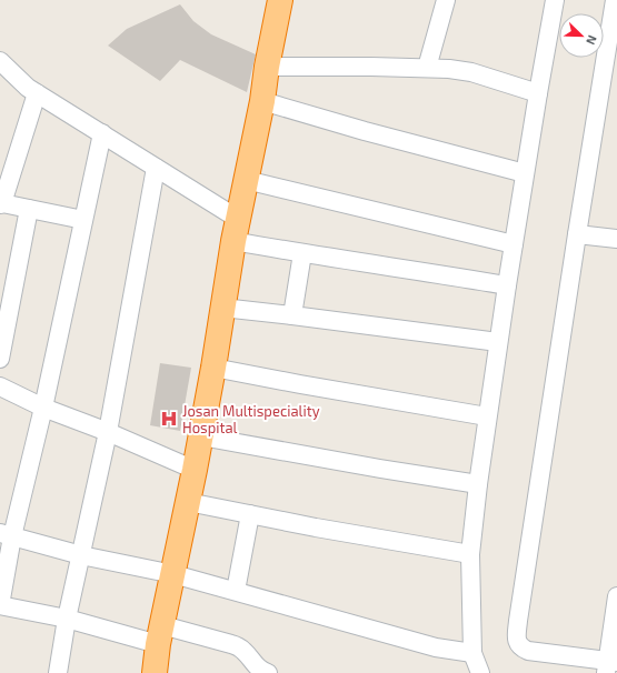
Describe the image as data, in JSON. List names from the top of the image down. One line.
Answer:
{"places":{"hospital":["Josan Multispeciality Hospital"]},"north":"bottom right"}
